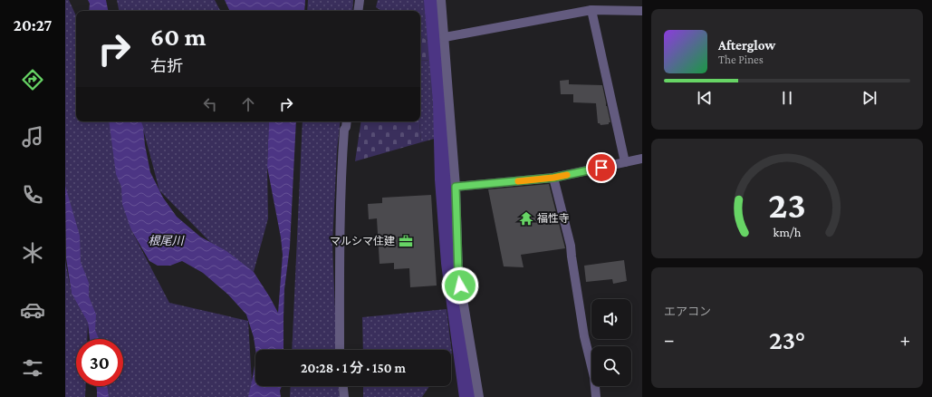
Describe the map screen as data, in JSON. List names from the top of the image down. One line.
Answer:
{"water":["根尾川"],"places":{"temple":["福性寺"],"office":["マルシマ住建"]},"page":{"tabs":"20:27","turn":["60 m","右折"],"song":["Afterglow","The Pines"],"tile":"エアコン","heat":["−","23°","+"],"limit":"30","trip":"20:28 · 1 分 · 150 m","gauge":["23","km/h"]}}
